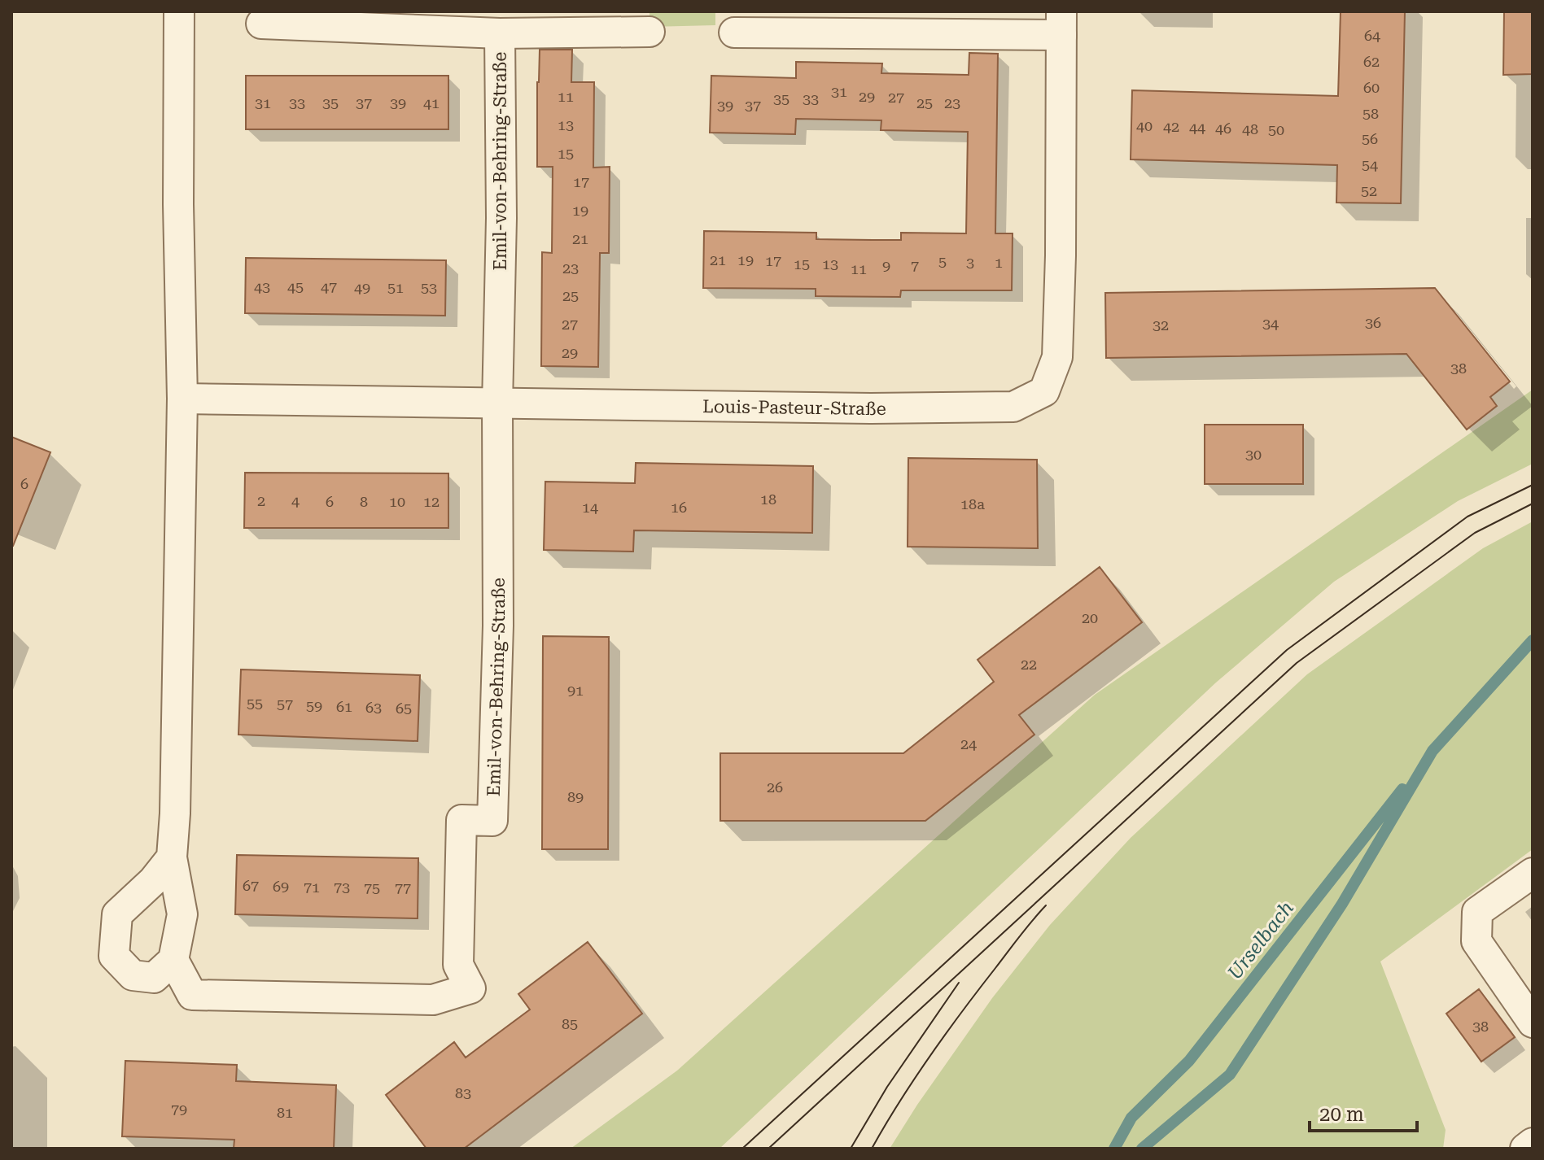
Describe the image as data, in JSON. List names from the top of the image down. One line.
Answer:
{"streets":{"street":["Emil-von-Behring-Straße","Louis-Pasteur-Straße"]},"crossings":[["Emil-von-Behring-Straße","Louis-Pasteur-Straße"]],"water":["Urselbach"],"house_numbers":["64","62","60","31","11","29","27","35","33","31","33","35","37","39","41","25","23","39","37","58","13","40","42","44","46","48","50","56","15","54","17","52","19","21","21","19","17","5","3","1","15","13","9","7","23","11","43","45","47","49","51","53","25","36","34","27","32","29","38","30","6","18","2","4","6","8","10","12","18a","14","16","20","22","91","55","57","59","61","63","65","24","26","89","67","69","71","73","75","77","85","38","83","79","81"],"scale_bar":"20 m"}
